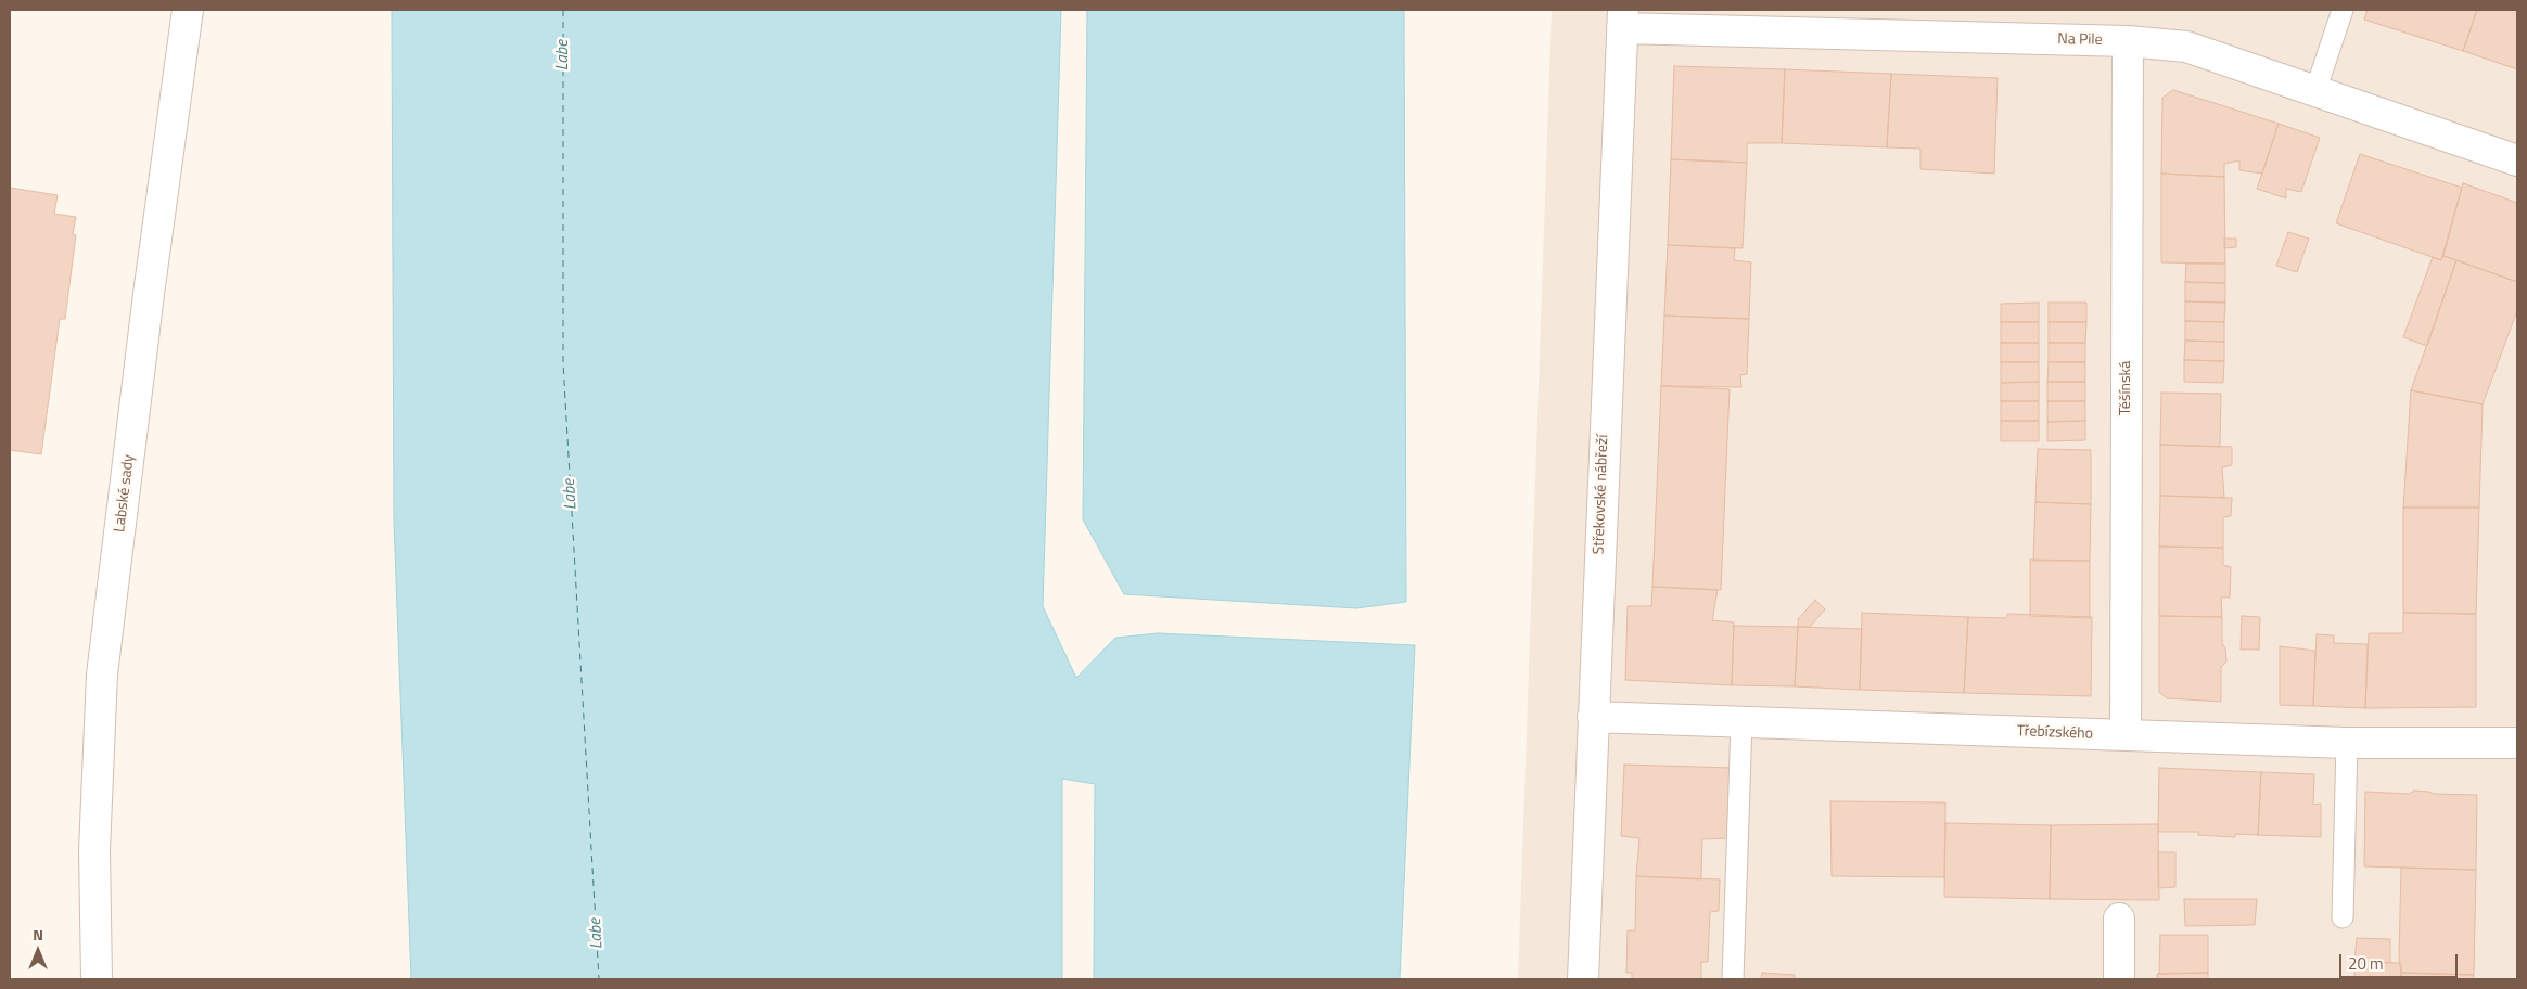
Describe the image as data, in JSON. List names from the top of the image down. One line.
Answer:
{"streets":{"street":["Na Pile","Těšínská","Labské sady","Střekovské nábřeží","Třebízského"]},"crossings":[["Na Pile","Těšínská"],["Na Pile","Střekovské nábřeží"],["Těšínská","Třebízského"],["Střekovské nábřeží","Třebízského"]],"water":["Labe"],"scale_bar":"20 m","north":"top"}
